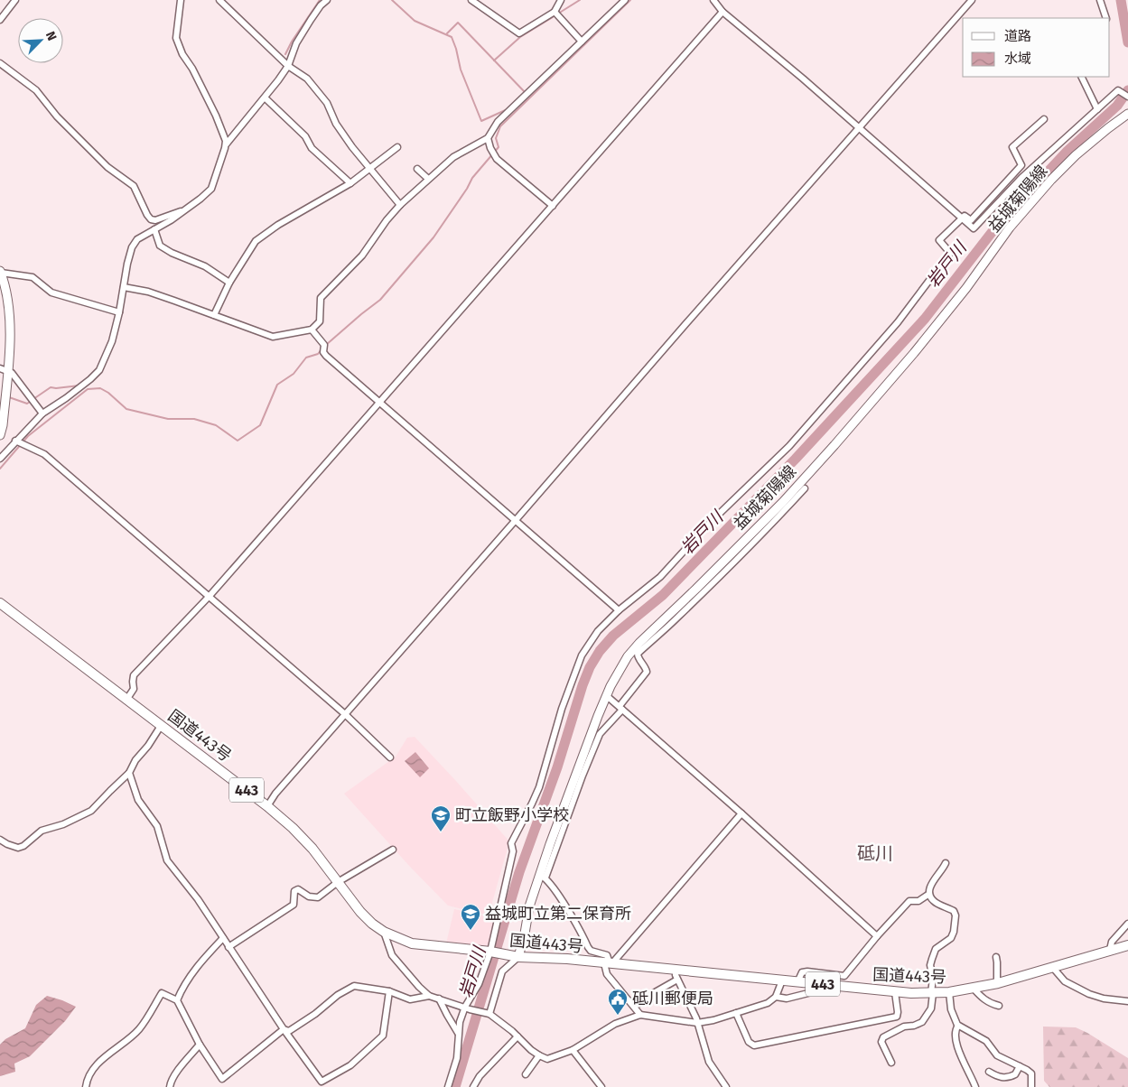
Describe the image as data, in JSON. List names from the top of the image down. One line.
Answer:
{"streets":{"highway":["国道443号","443"],"main road":["益城菊陽線"]},"crossings":[["益城菊陽線","国道443号"]],"districts":["砥川"],"water":["岩戸川"],"places":{"school or university":["町立飯野小学校","益城町立第二保育所"],"public building":["砥川郵便局"]},"legend":["道路","水域"],"north":"top right"}
